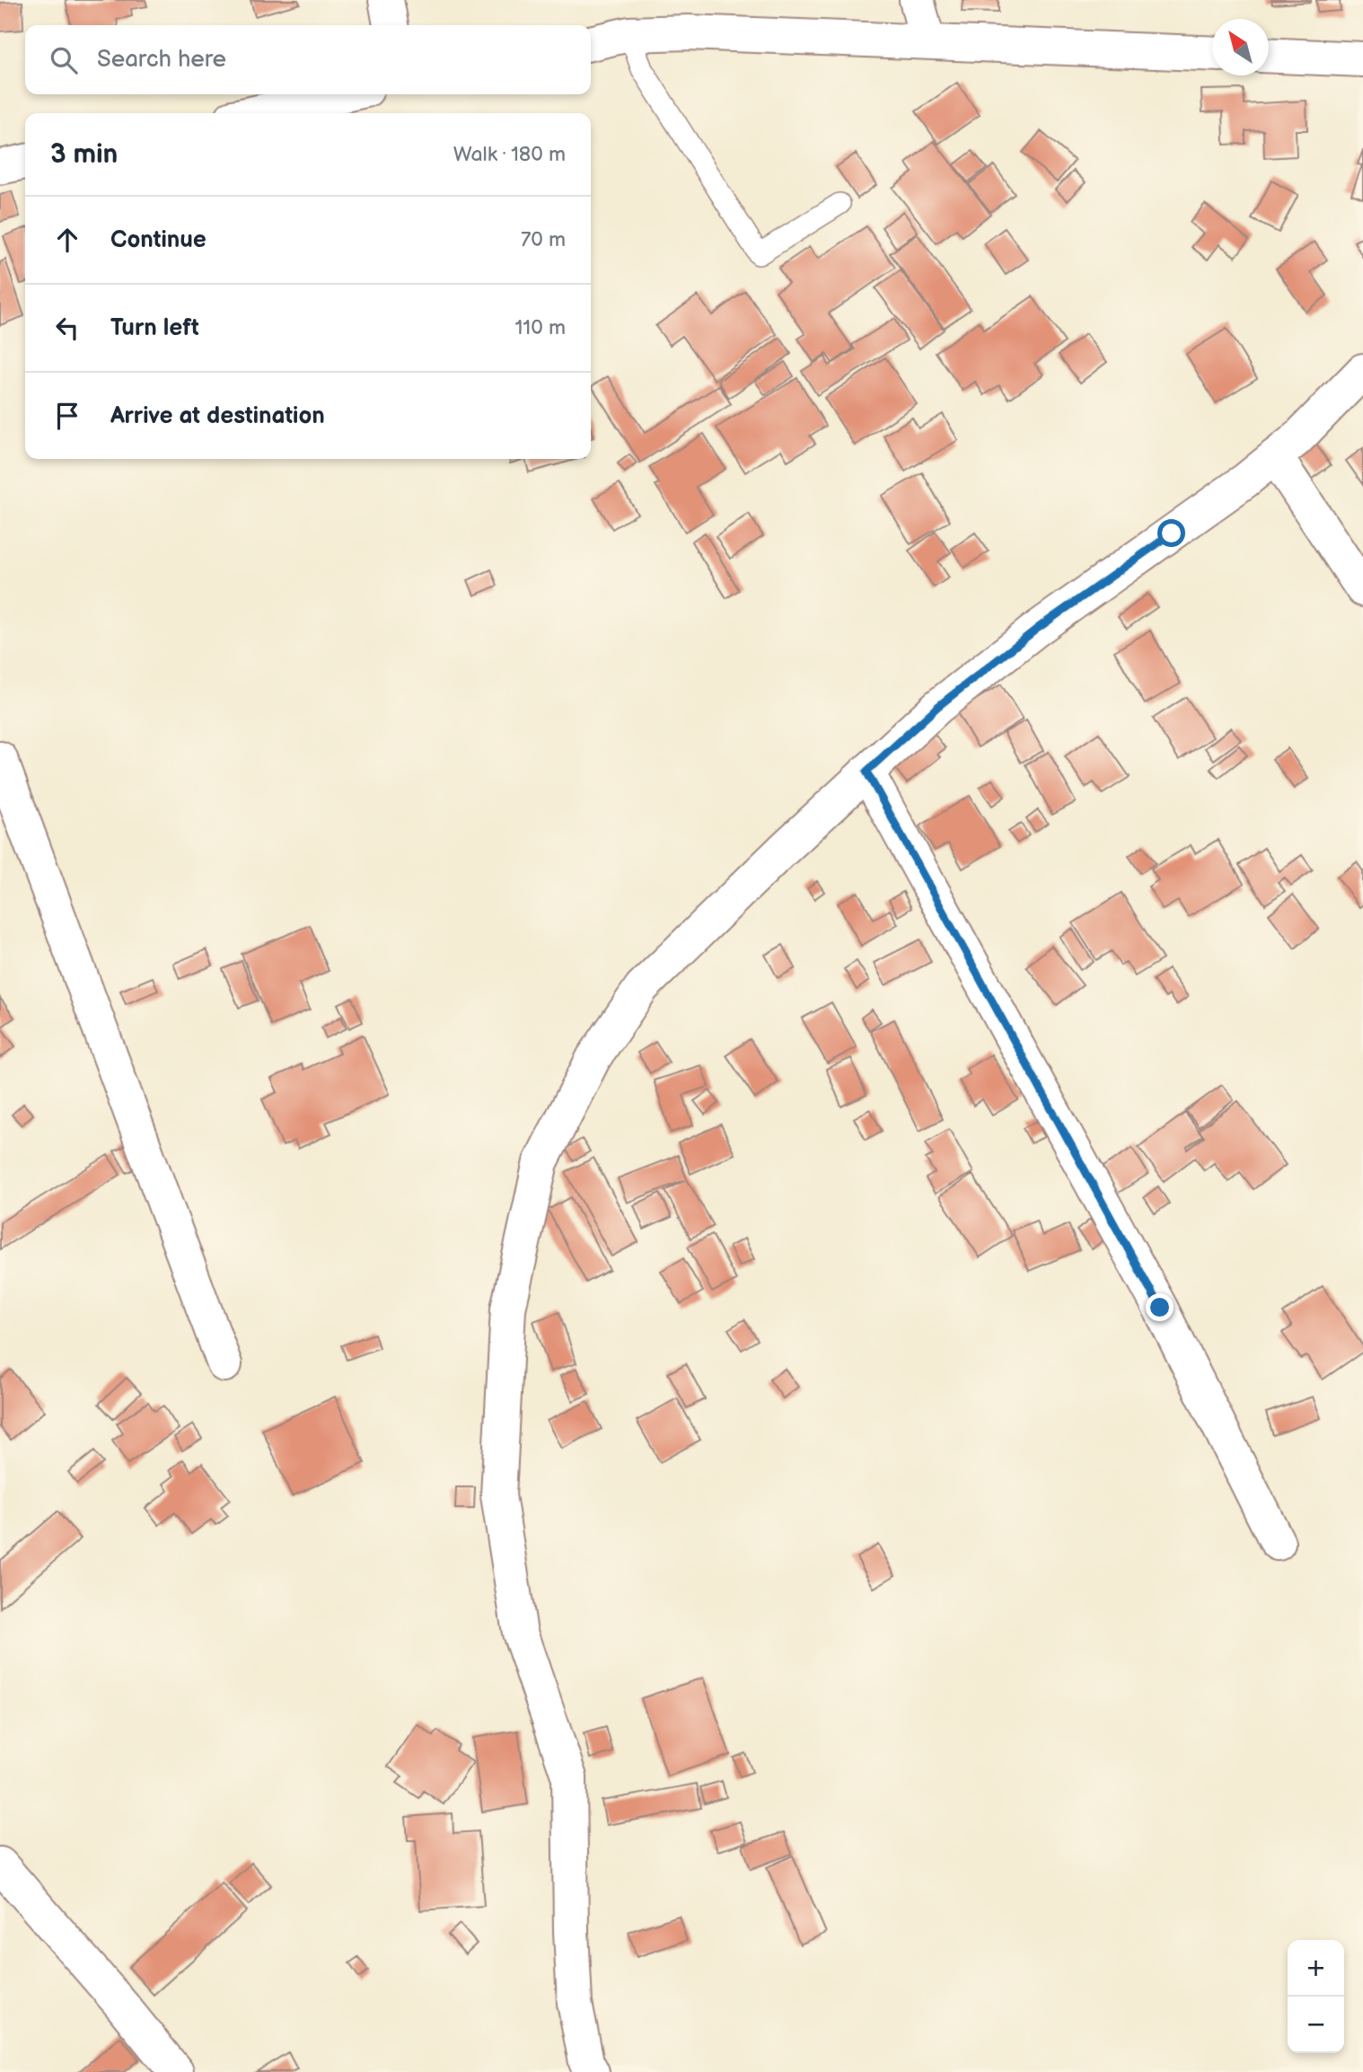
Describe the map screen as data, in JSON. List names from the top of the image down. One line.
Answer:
{"north":"top left","page":{"search":"Search here","heading":["3 min","Walk · 180 m"],"list":[["Continue","70 m"],["Turn left","110 m"],"Arrive at destination"],"map_buttons":["+","−"]}}
